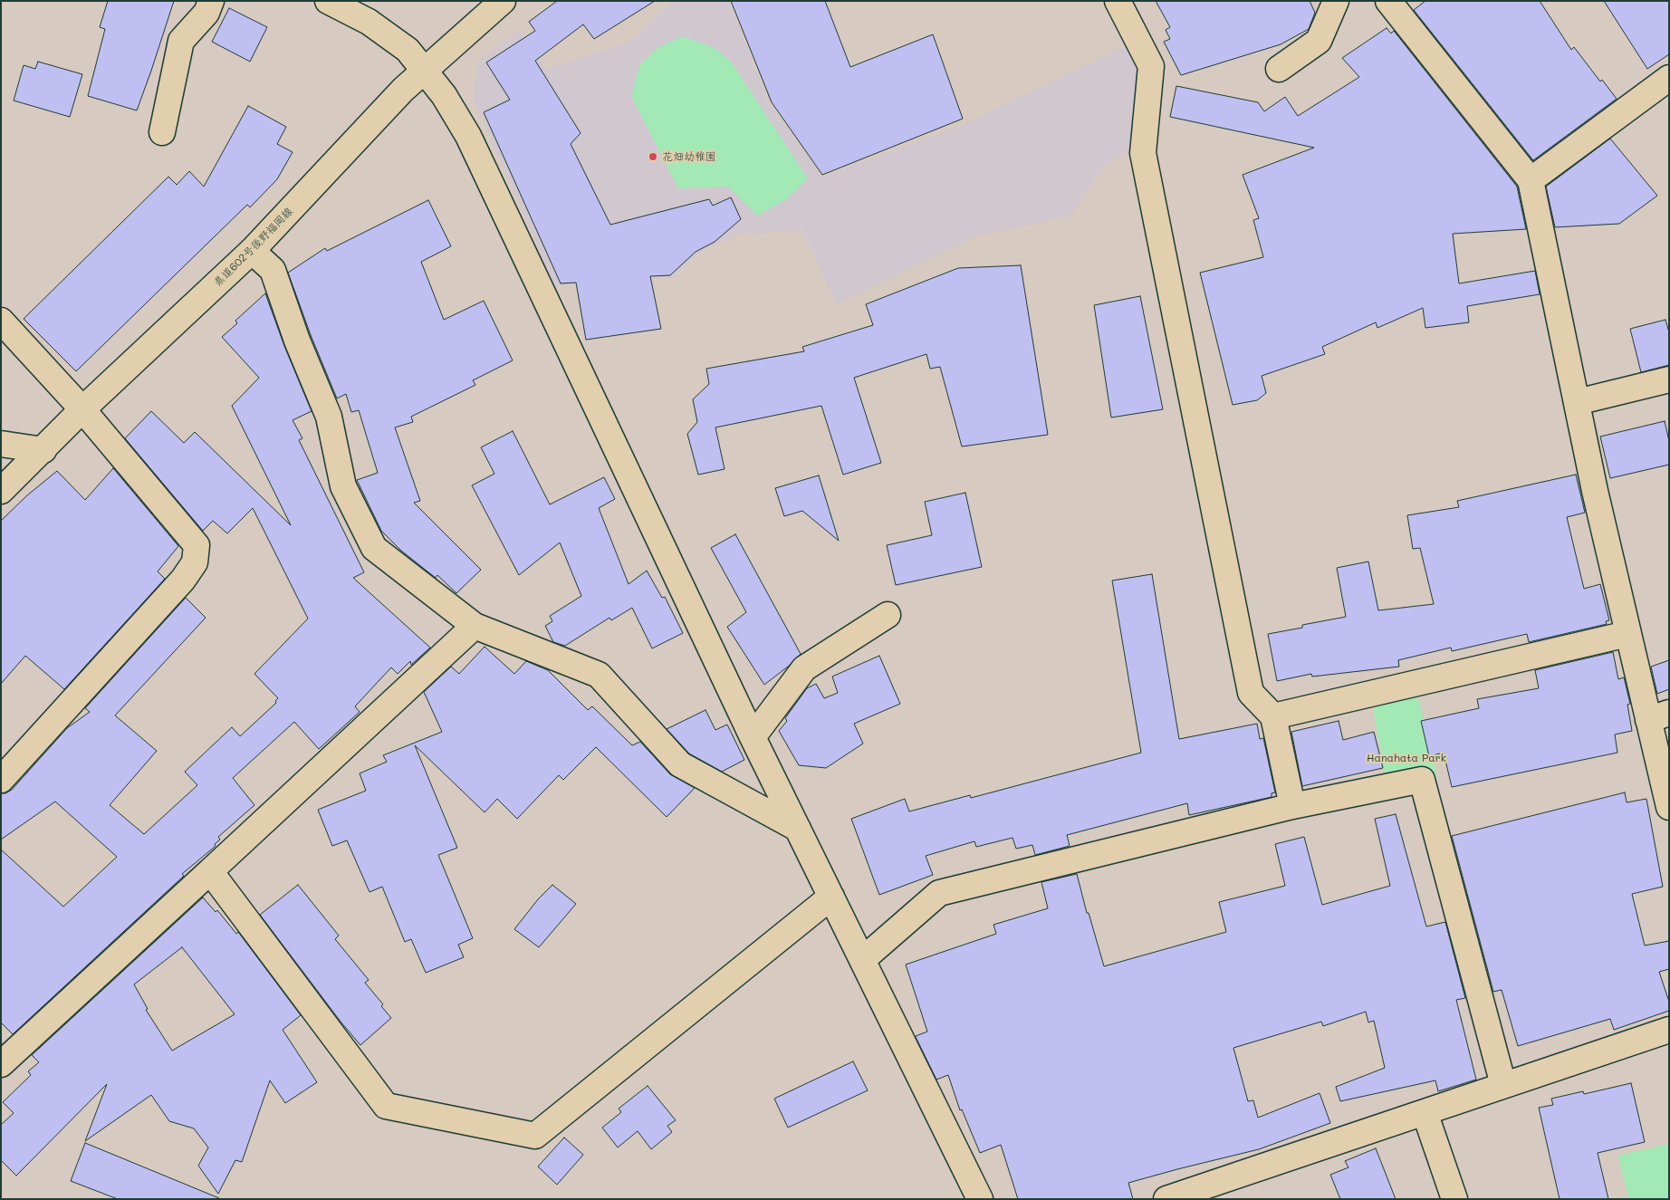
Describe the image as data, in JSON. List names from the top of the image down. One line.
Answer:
{"streets":{"street":["県道602号後野福岡線"]},"parks":["Hanahata Park"],"places":["花畑幼稚園"]}
